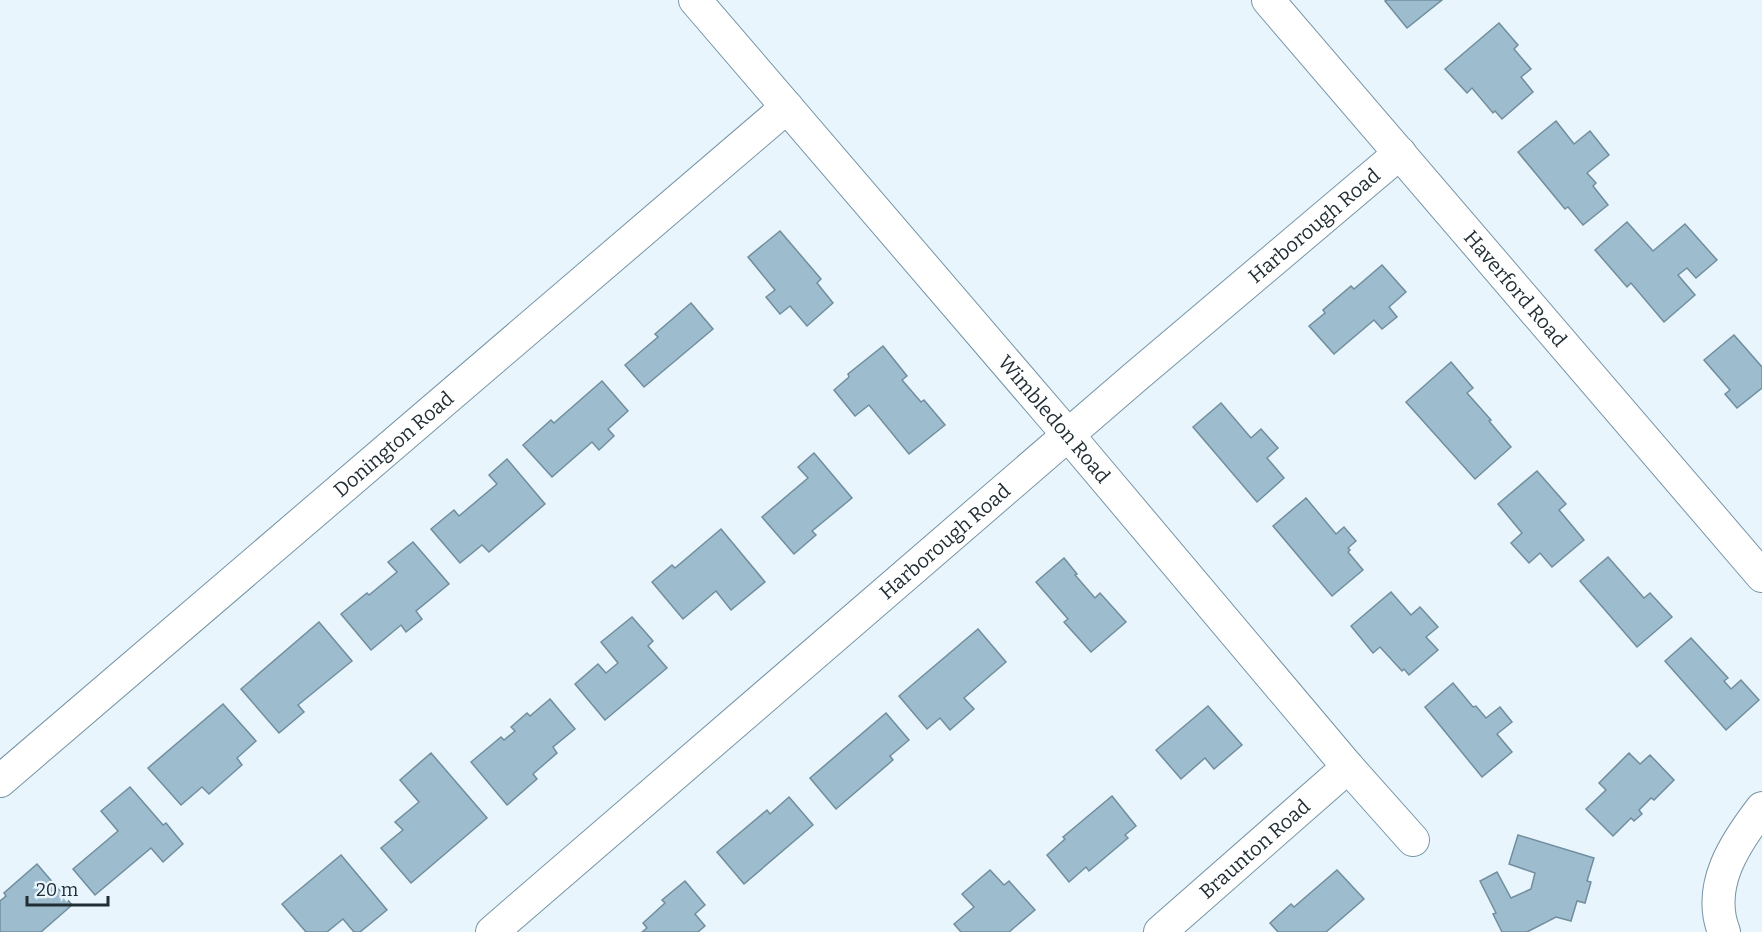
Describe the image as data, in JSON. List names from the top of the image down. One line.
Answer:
{"streets":{"street":["Harborough Road","Haverford Road","Wimbledon Road","Donington Road","Braunton Road"]},"crossings":[["Harborough Road","Haverford Road"],["Harborough Road","Wimbledon Road"],["Wimbledon Road","Donington Road"],["Wimbledon Road","Braunton Road"]],"scale_bar":"20 m"}
